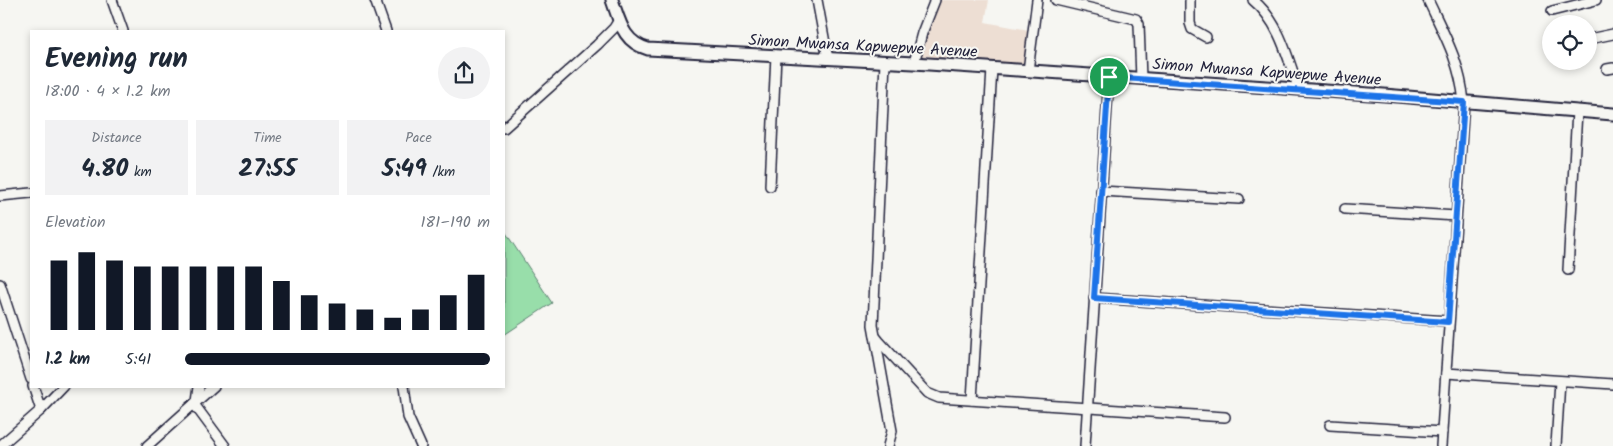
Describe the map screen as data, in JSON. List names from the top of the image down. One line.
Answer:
{"streets":{"main road":["Simon Mwansa Kapwepwe Avenue"]},"page":{"heading":["Evening run","18:00 · 4 × 1.2 km"],"stats":[["Distance","4.80 km"],["Time","27:55"],["Pace","5:49 /km"]],"chart":["Elevation","181–190 m"],"list":[{"name":"1.2 km","note":"5:41"}]}}
